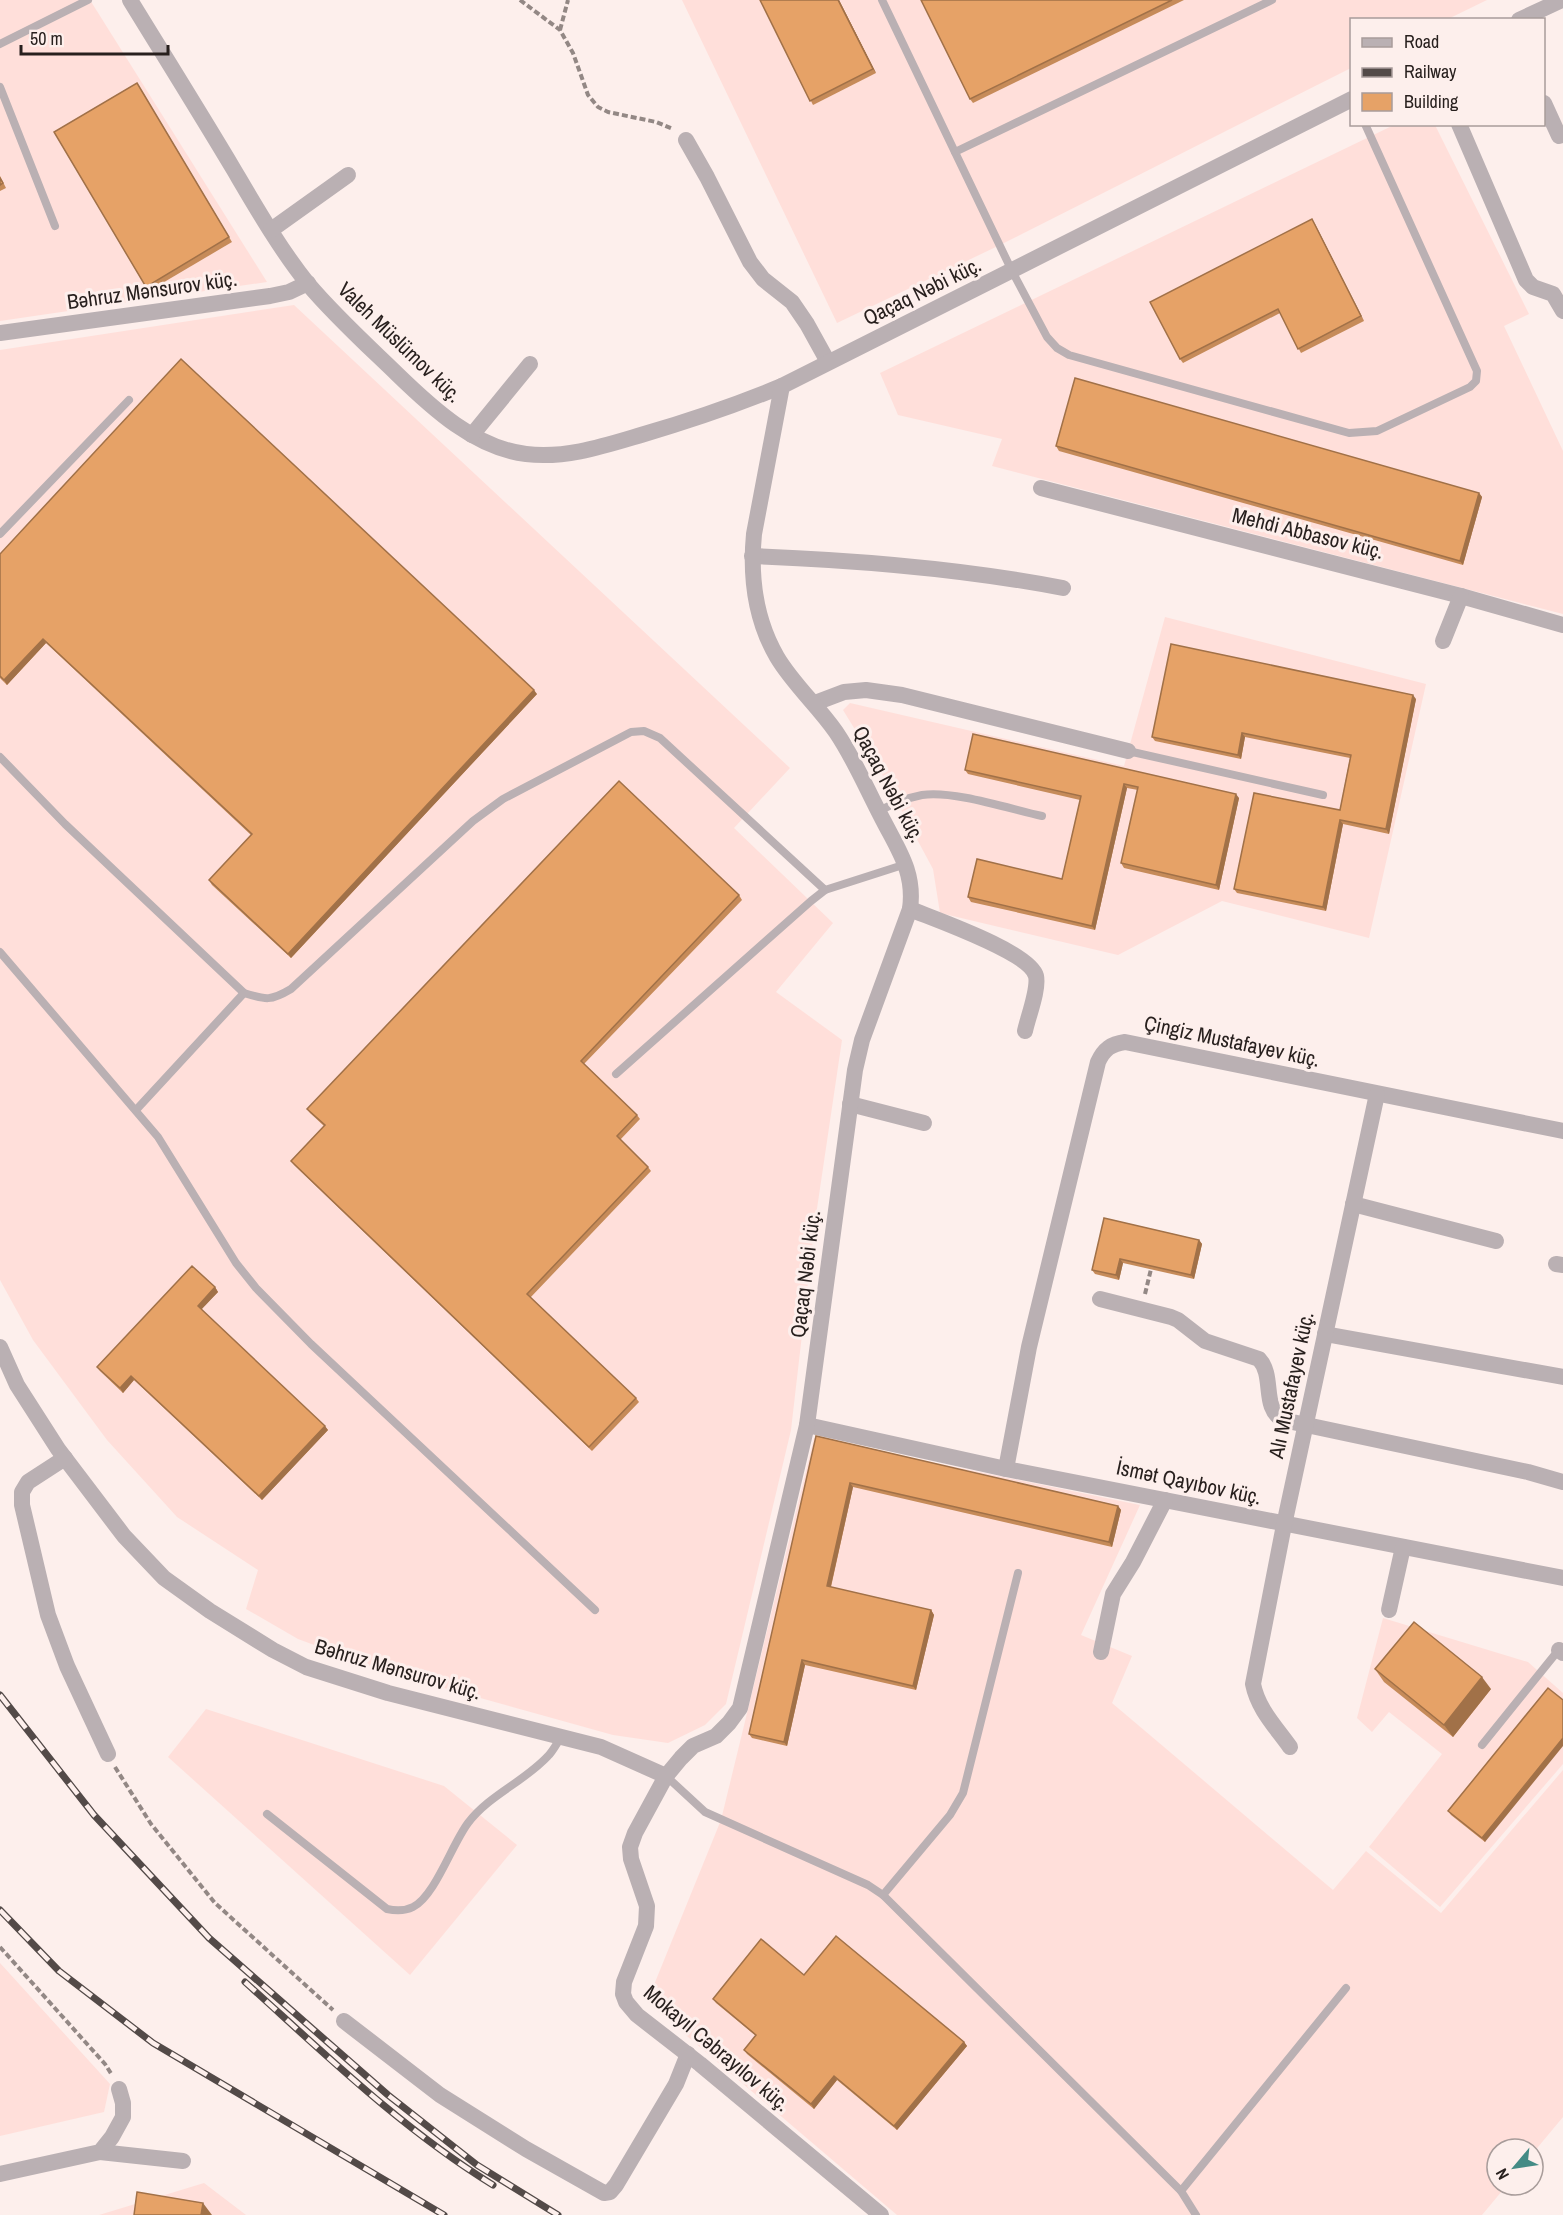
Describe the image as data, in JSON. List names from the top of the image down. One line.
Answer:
{"streets":{"street":["Bəhruz Mənsurov küç.","Qaçaq Nəbi küç.","Valeh Müslümov küç.","Mehdi Abbasov küç.","Çingiz Mustafayev küç.","Alı Mustafayev küç.","İsmət Qayıbov küç.","Mokayıl Cəbrayılov küç."]},"crossings":[["Bəhruz Mənsurov küç.","Qaçaq Nəbi küç."],["Bəhruz Mənsurov küç.","Valeh Müslümov küç."],["Bəhruz Mənsurov küç.","Mokayıl Cəbrayılov küç."],["Qaçaq Nəbi küç.","Valeh Müslümov küç."],["Qaçaq Nəbi küç.","İsmət Qayıbov küç."],["Qaçaq Nəbi küç.","Mokayıl Cəbrayılov küç."],["Çingiz Mustafayev küç.","Alı Mustafayev küç."],["Çingiz Mustafayev küç.","İsmət Qayıbov küç."],["Alı Mustafayev küç.","İsmət Qayıbov küç."]],"legend":["Road","Railway","Building"],"scale_bar":"50 m","north":"bottom left"}
